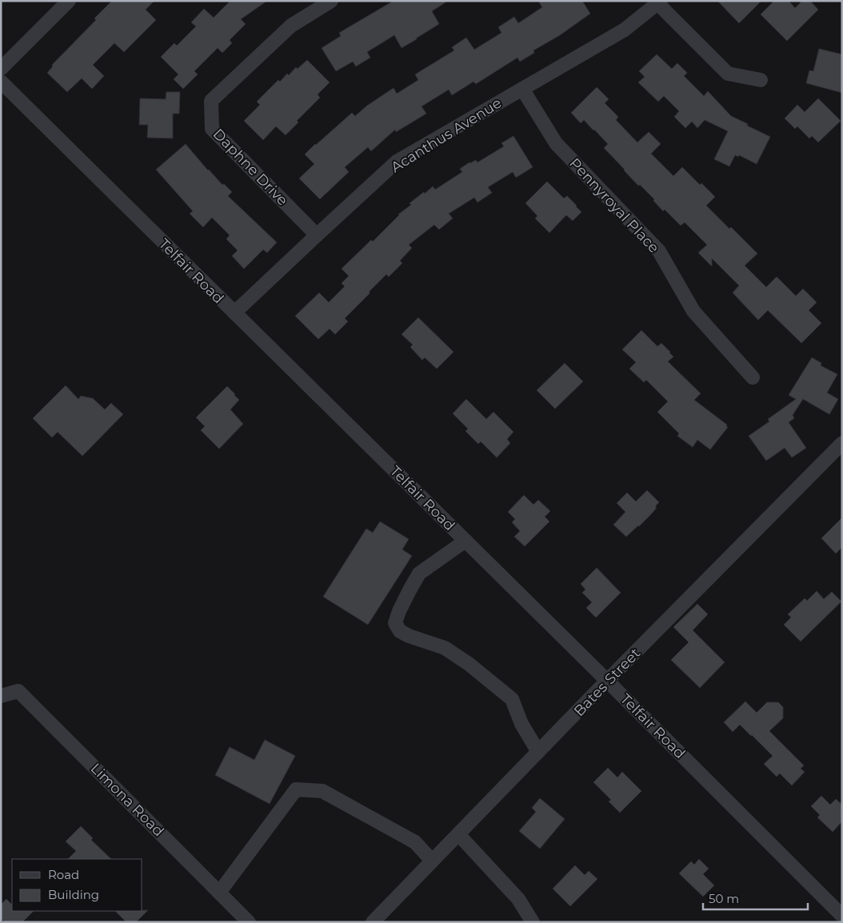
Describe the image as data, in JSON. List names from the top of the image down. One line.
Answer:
{"streets":{"street":["Acanthus Avenue","Daphne Drive","Pennyroyal Place","Telfair Road","Bates Street","Limona Road"]},"crossings":[["Acanthus Avenue","Daphne Drive"],["Acanthus Avenue","Pennyroyal Place"],["Acanthus Avenue","Telfair Road"],["Telfair Road","Bates Street"]],"legend":["Road","Building"],"scale_bar":"50 m"}
